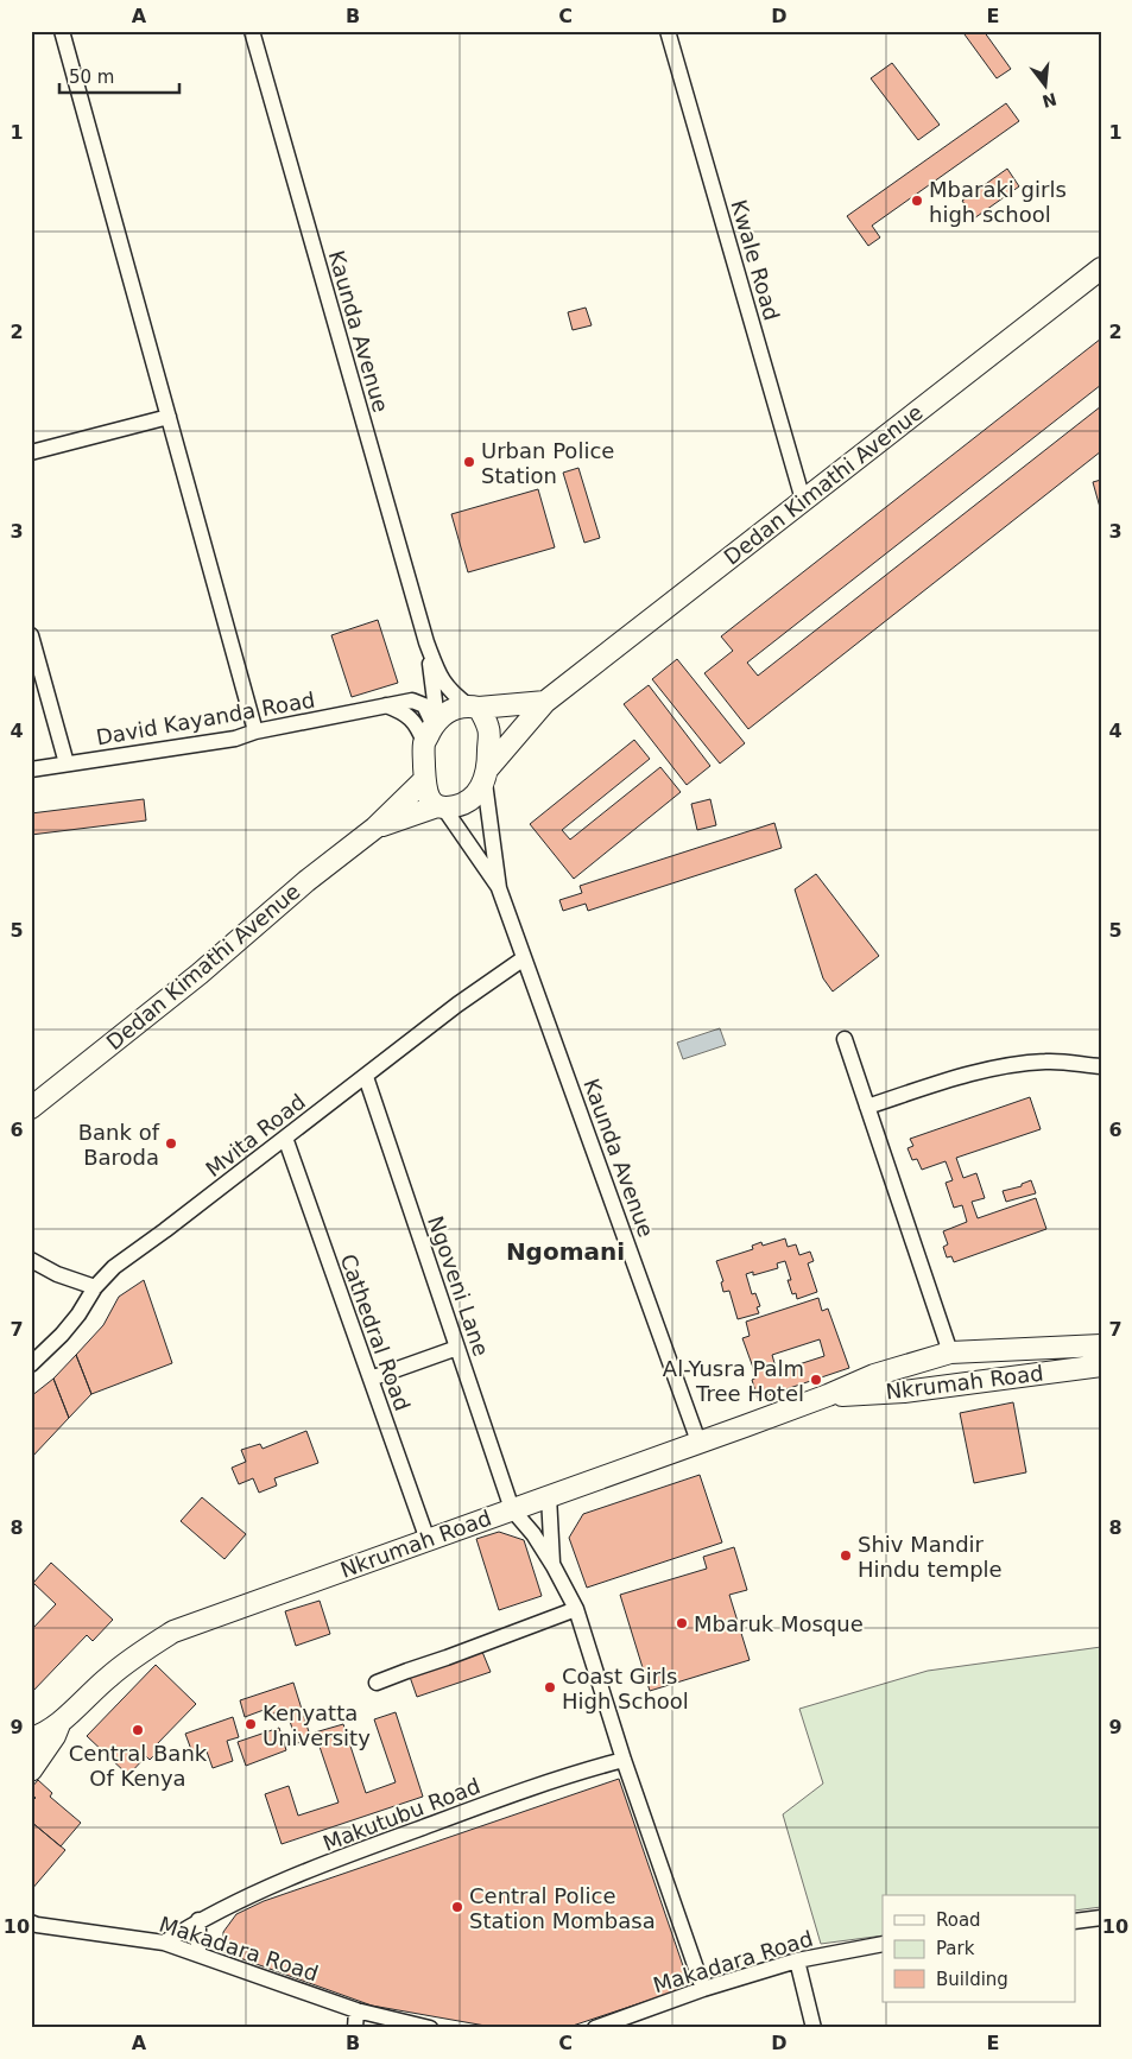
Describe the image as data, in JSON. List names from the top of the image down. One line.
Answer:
{"streets":{"street":["Kwale Road","Kaunda Avenue","Dedan Kimathi Avenue","David Kayanda Road","Mvita Road","Ngoveni Lane","Cathedral Road","Nkrumah Road","Makutubu Road","Makadara Road"]},"crossings":[["Kwale Road","Dedan Kimathi Avenue"],["Kaunda Avenue","Mvita Road"],["Kaunda Avenue","Nkrumah Road"],["Dedan Kimathi Avenue","David Kayanda Road"],["Mvita Road","Ngoveni Lane"],["Mvita Road","Cathedral Road"],["Ngoveni Lane","Nkrumah Road"],["Cathedral Road","Nkrumah Road"],["Makutubu Road","Makadara Road"]],"districts":["Ngomani"],"places":["Mbaraki girls high school","Urban Police Station","Bank of Baroda","Al-Yusra Palm Tree Hotel","Shiv Mandir Hindu temple","Mbaruk Mosque","Coast Girls High School","Kenyatta University","Central Bank Of Kenya","Central Police Station Mombasa"],"legend":["Road","Park","Building"],"scale_bar":"50 m","north":"bottom","grid":{"columns":["A","B","C","D","E"],"rows":["1","2","3","4","5","6","7","8","9","10"]}}
